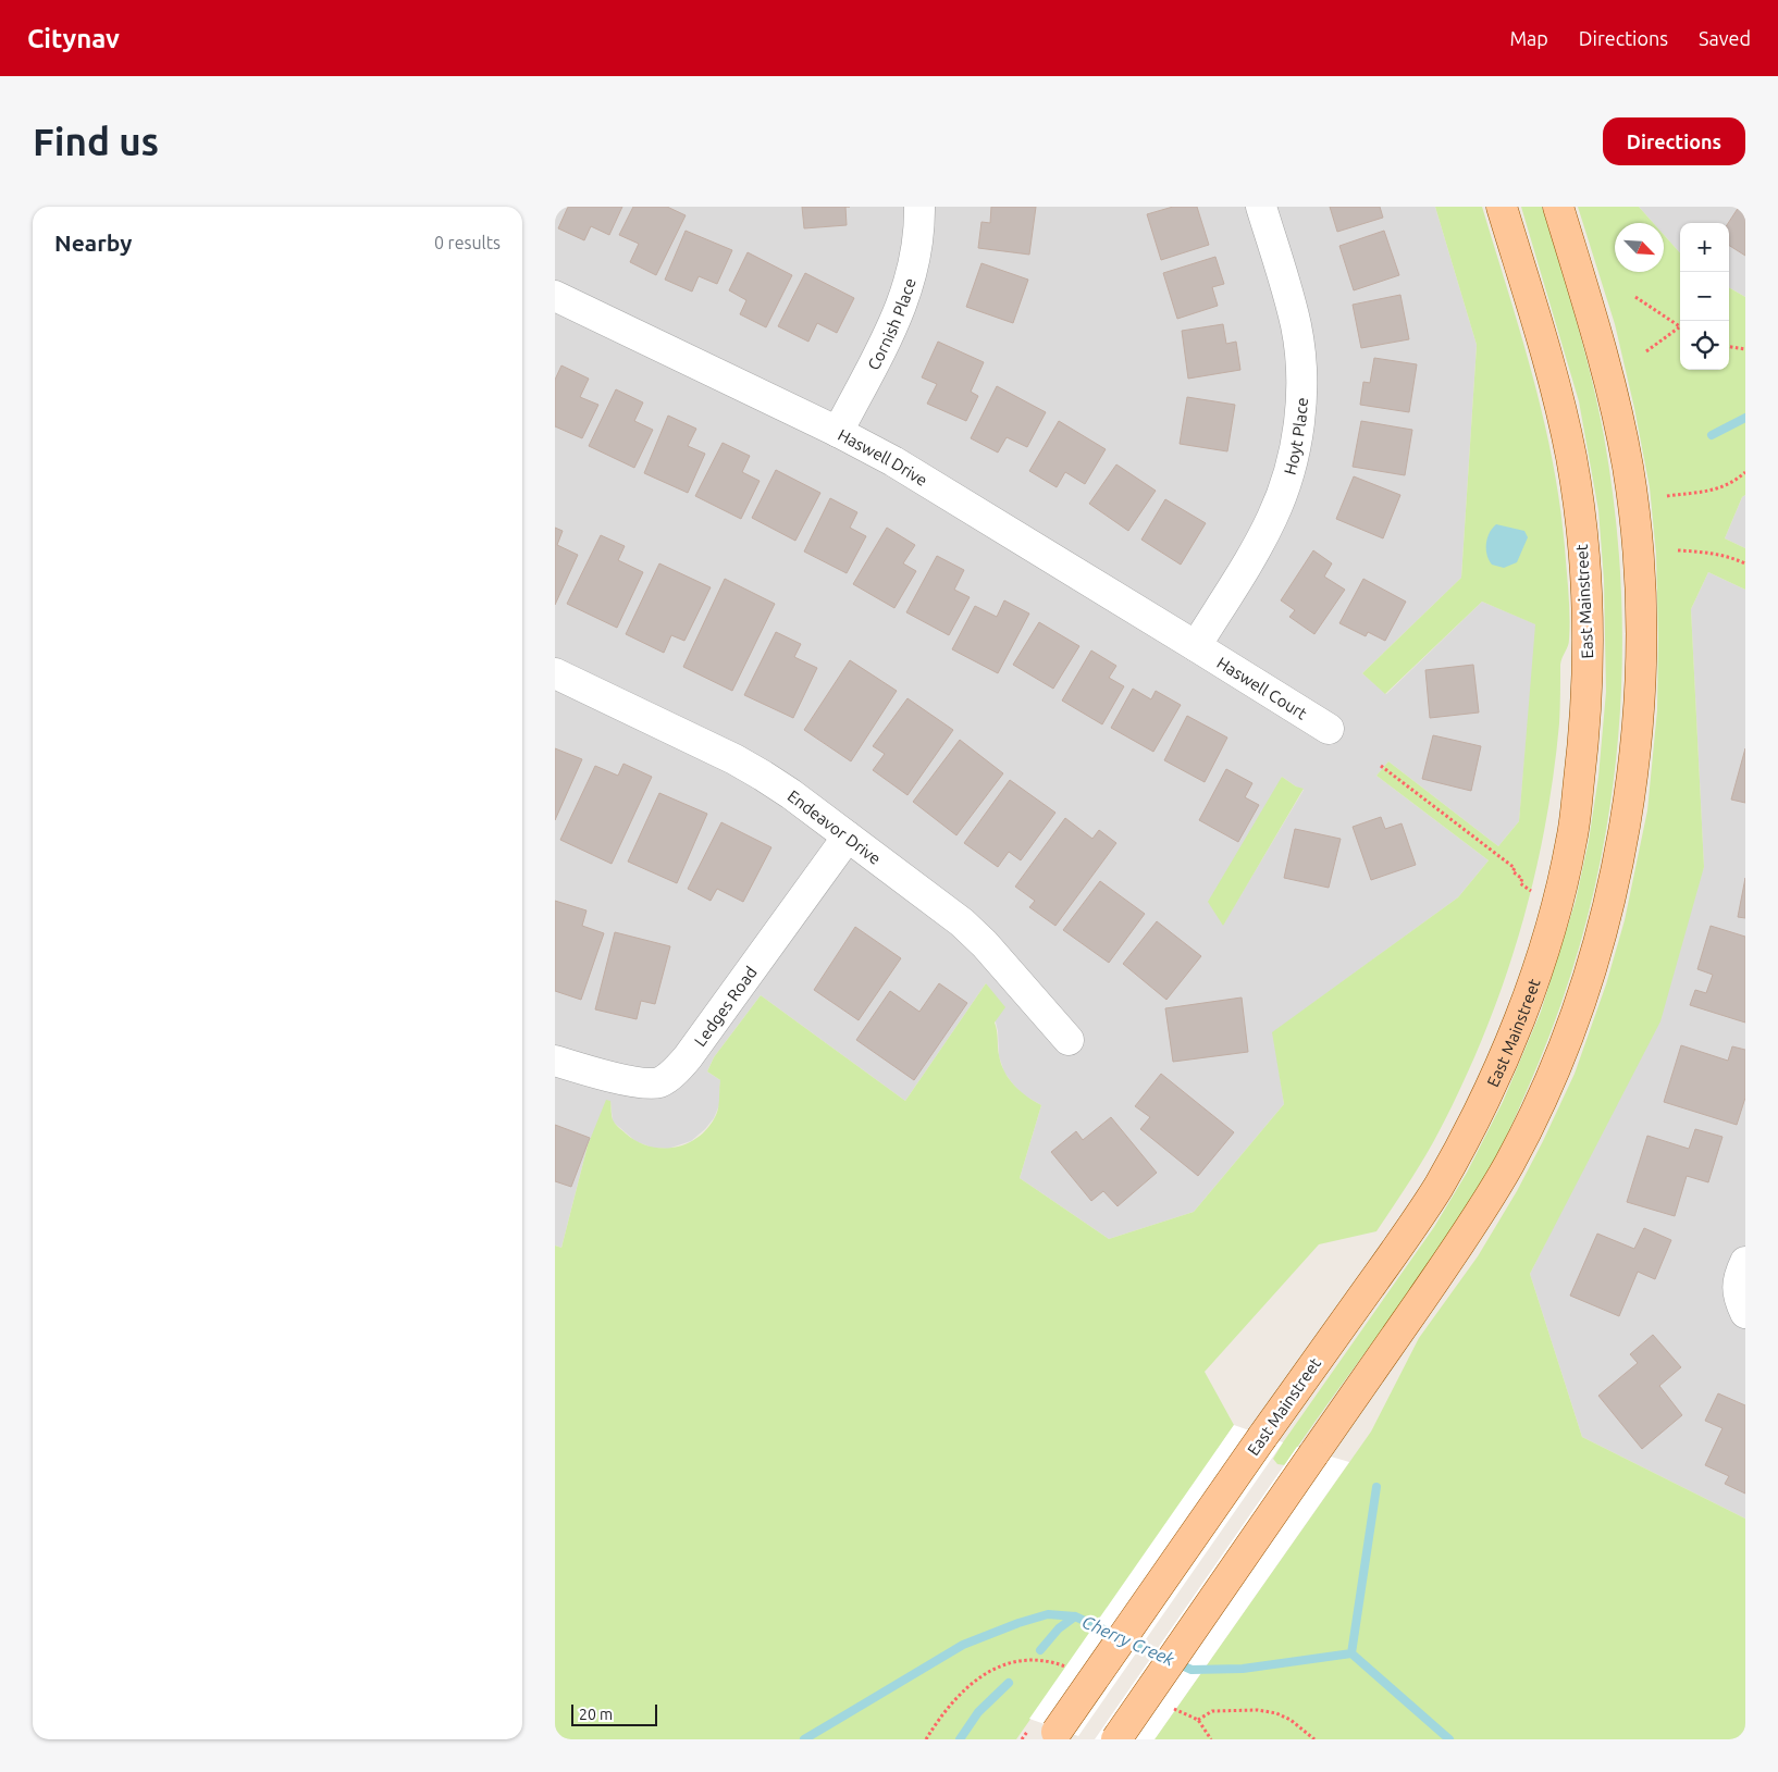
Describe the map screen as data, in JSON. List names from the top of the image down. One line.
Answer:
{"streets":{"main road":["East Mainstreet"],"street":["Cornish Place","Hoyt Place","Haswell Drive","Haswell Court","Endeavor Drive","Ledges Road"]},"crossings":[["Cornish Place","Haswell Drive"],["Hoyt Place","Haswell Drive"],["Hoyt Place","Haswell Court"],["Haswell Drive","Haswell Court"],["Endeavor Drive","Ledges Road"]],"water":["Cherry Creek"],"scale_bar":"20 m","north":"bottom right","page":{"header":"Citynav","nav":["Map","Directions","Saved"],"buttons":"Directions","title":"Find us","heading":["Nearby","0 results"],"map_buttons":["+","−"],"scale":"20 m"}}
